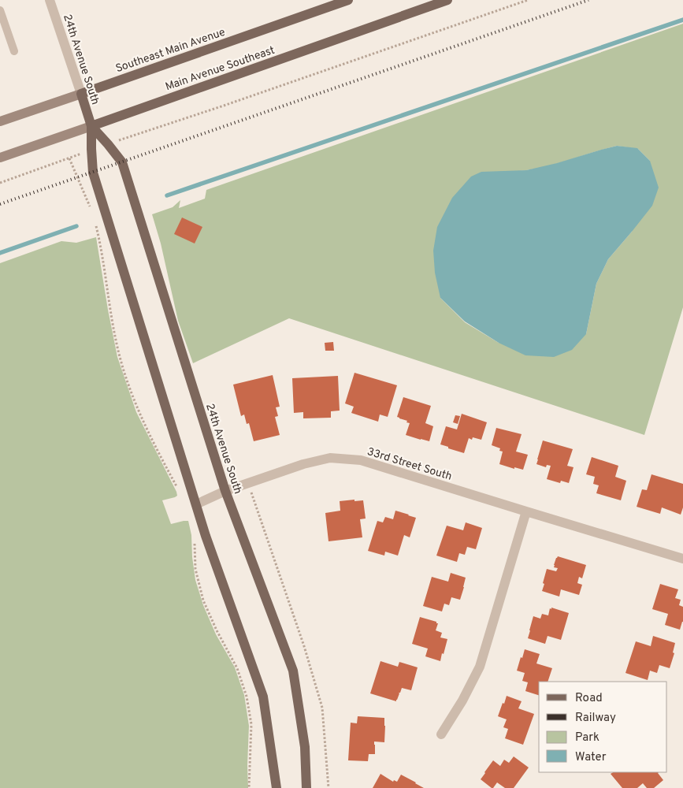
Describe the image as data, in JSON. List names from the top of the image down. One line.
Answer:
{"streets":{"main road":["Southeast Main Avenue","24th Avenue South","Main Avenue Southeast"],"street":["33rd Street South"]},"crossings":[["Southeast Main Avenue","24th Avenue South"],["24th Avenue South","Main Avenue Southeast"],["24th Avenue South","33rd Street South"]],"legend":["Road","Railway","Park","Water"]}
